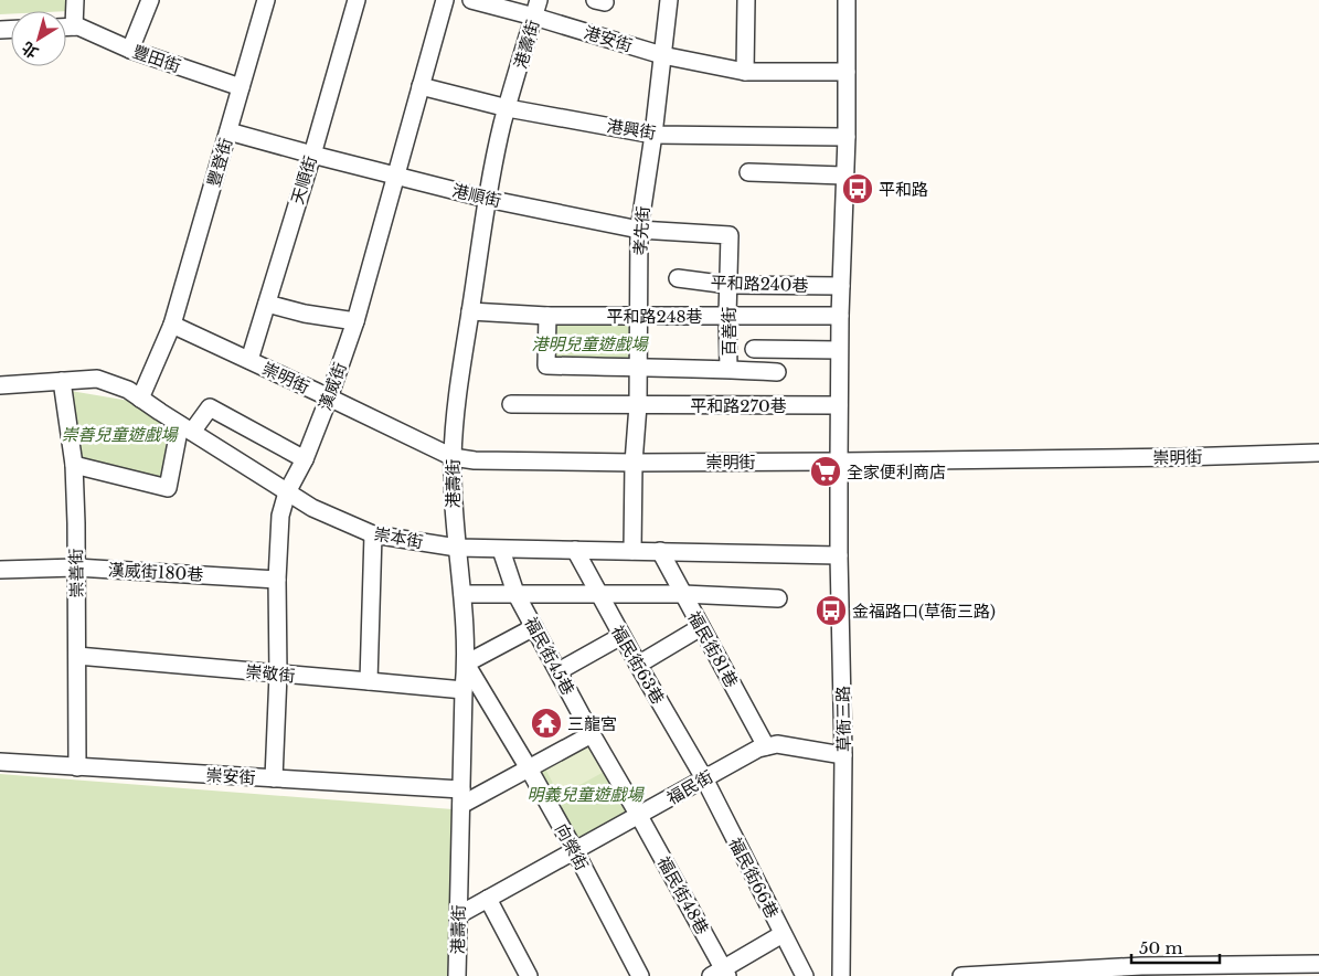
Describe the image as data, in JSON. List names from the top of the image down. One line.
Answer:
{"streets":{"street":["港安街","港壽街","豐田街","港興街","豐登街","天順街","港順街","孝先街","平和路240巷","平和路248巷","百善街","崇明街","漢威街","平和路270巷","崇本街","漢威街180巷","崇善街","福民街81巷","福民街45巷","福民街63巷","崇敬街","草衙三路","崇安街","福民街","向榮街","福民街66巷","福民街48巷"]},"crossings":[["港安街","港壽街"],["港安街","孝先街"],["港壽街","港興街"],["港壽街","港順街"],["港壽街","平和路248巷"],["港壽街","崇明街"],["港壽街","崇本街"],["港壽街","崇敬街"],["港壽街","崇安街"],["港壽街","福民街"],["港壽街","向榮街"],["豐田街","豐登街"],["港興街","孝先街"],["港興街","漢威街"],["豐登街","港順街"],["豐登街","崇明街"],["豐登街","崇本街"],["天順街","港順街"],["天順街","崇明街"],["港順街","孝先街"],["港順街","百善街"],["港順街","漢威街"],["孝先街","平和路248巷"],["孝先街","百善街"],["孝先街","崇明街"],["孝先街","平和路270巷"],["孝先街","崇本街"],["平和路240巷","百善街"],["平和路248巷","百善街"],["崇明街","漢威街"],["崇明街","草衙三路"],["漢威街","崇本街"],["漢威街","漢威街180巷"],["漢威街","崇敬街"],["漢威街","崇安街"],["崇本街","崇善街"],["崇本街","福民街81巷"],["崇本街","福民街45巷"],["崇本街","福民街63巷"],["崇本街","草衙三路"],["漢威街180巷","崇善街"],["崇善街","崇敬街"],["崇善街","崇安街"],["福民街81巷","福民街"],["福民街45巷","福民街"],["福民街45巷","福民街48巷"],["福民街63巷","福民街"],["福民街63巷","福民街66巷"],["草衙三路","福民街"],["福民街","向榮街"],["福民街","福民街66巷"],["福民街","福民街48巷"]],"parks":["港明兒童遊戲場","崇善兒童遊戲場","明義兒童遊戲場"],"places":{"bus stop":["平和路","金福路口(草衙三路)"],"supermarket":["全家便利商店"],"temple":["三龍宮"]},"scale_bar":"50 m","north":"bottom left"}
